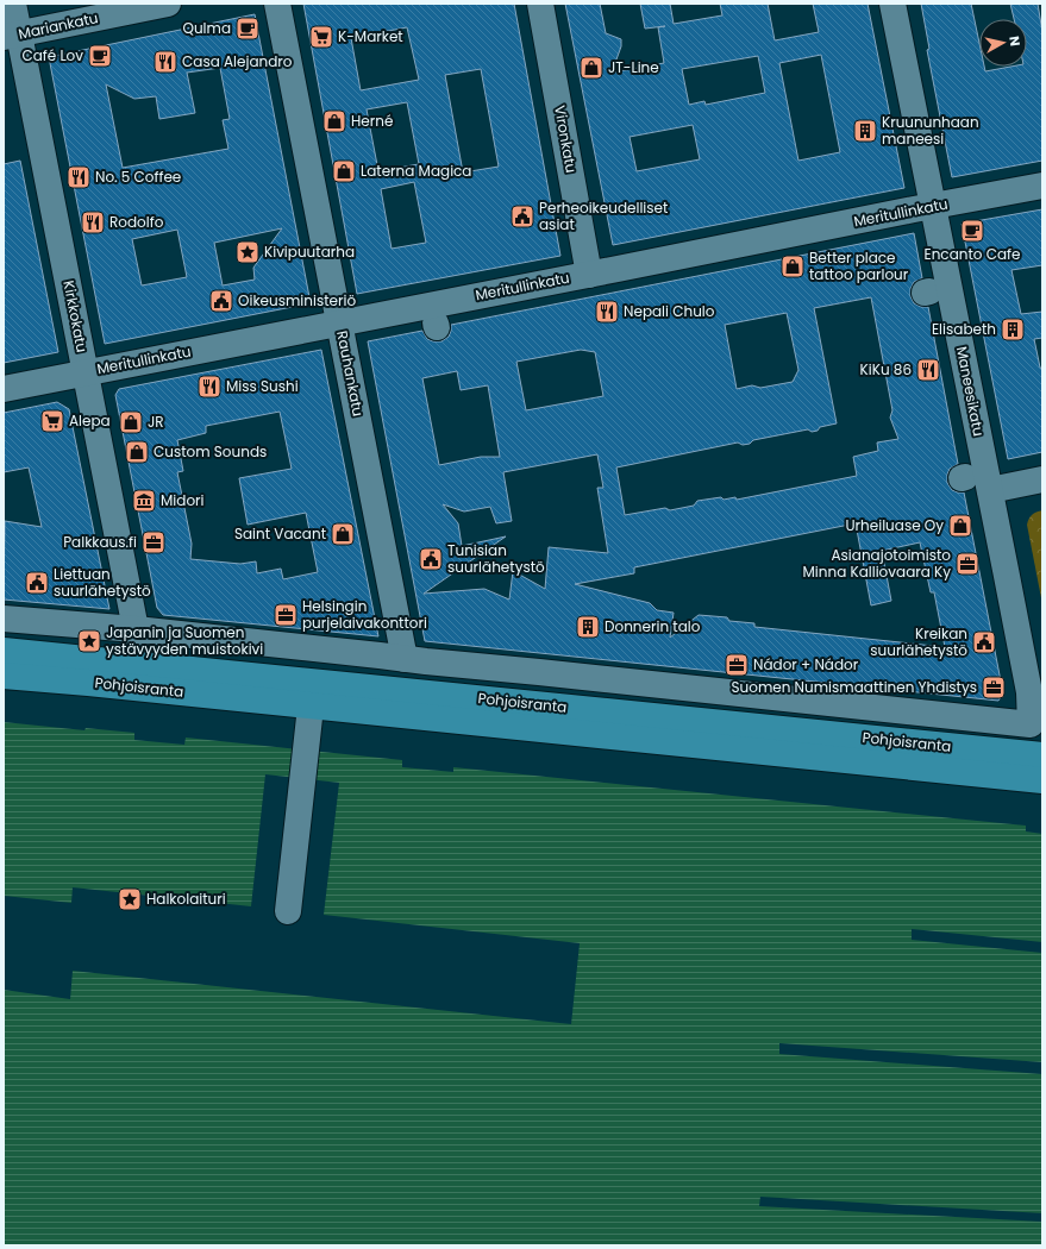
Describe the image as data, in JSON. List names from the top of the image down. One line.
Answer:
{"streets":{"main road":["Pohjoisranta"],"street":["Mariankatu","Vironkatu","Meritullinkatu","Kirkkokatu","Rauhankatu","Maneesikatu"]},"crossings":[["Mariankatu","Kirkkokatu"],["Vironkatu","Meritullinkatu"],["Meritullinkatu","Kirkkokatu"],["Meritullinkatu","Rauhankatu"],["Meritullinkatu","Maneesikatu"],["Kirkkokatu","Pohjoisranta"],["Rauhankatu","Maneesikatu"]],"places":{"cafe":["Qulma","Café Lov","Encanto Cafe"],"supermarket":["K-Market","Alepa"],"restaurant":["Casa Alejandro","No. 5 Coffee","Rodolfo","Nepali Chulo","KiKu 86","Miss Sushi"],"shop":["JT-Line","Herné","Laterna Magica","Better place tattoo parlour","JR","Custom Sounds","Urheiluase Oy","Saint Vacant"],"building":["Kruununhaan maneesi","Elisabeth","Donnerin talo"],"public building":["Perheoikeudelliset asiat","Oikeusministeriö","Tunisian suurlähetystö","Liettuan suurlähetystö","Kreikan suurlähetystö"],"place":["Kivipuutarha","Japanin ja Suomen ystävyyden muistokivi","Halkolaituri"],"museum":["Midori"],"office":["Palkkaus.fi","Asianajotoimisto Minna Kalliovaara Ky","Helsingin purjelaivakonttori","Nádor + Nádor","Suomen Numismaattinen Yhdistys"]},"north":"right"}
